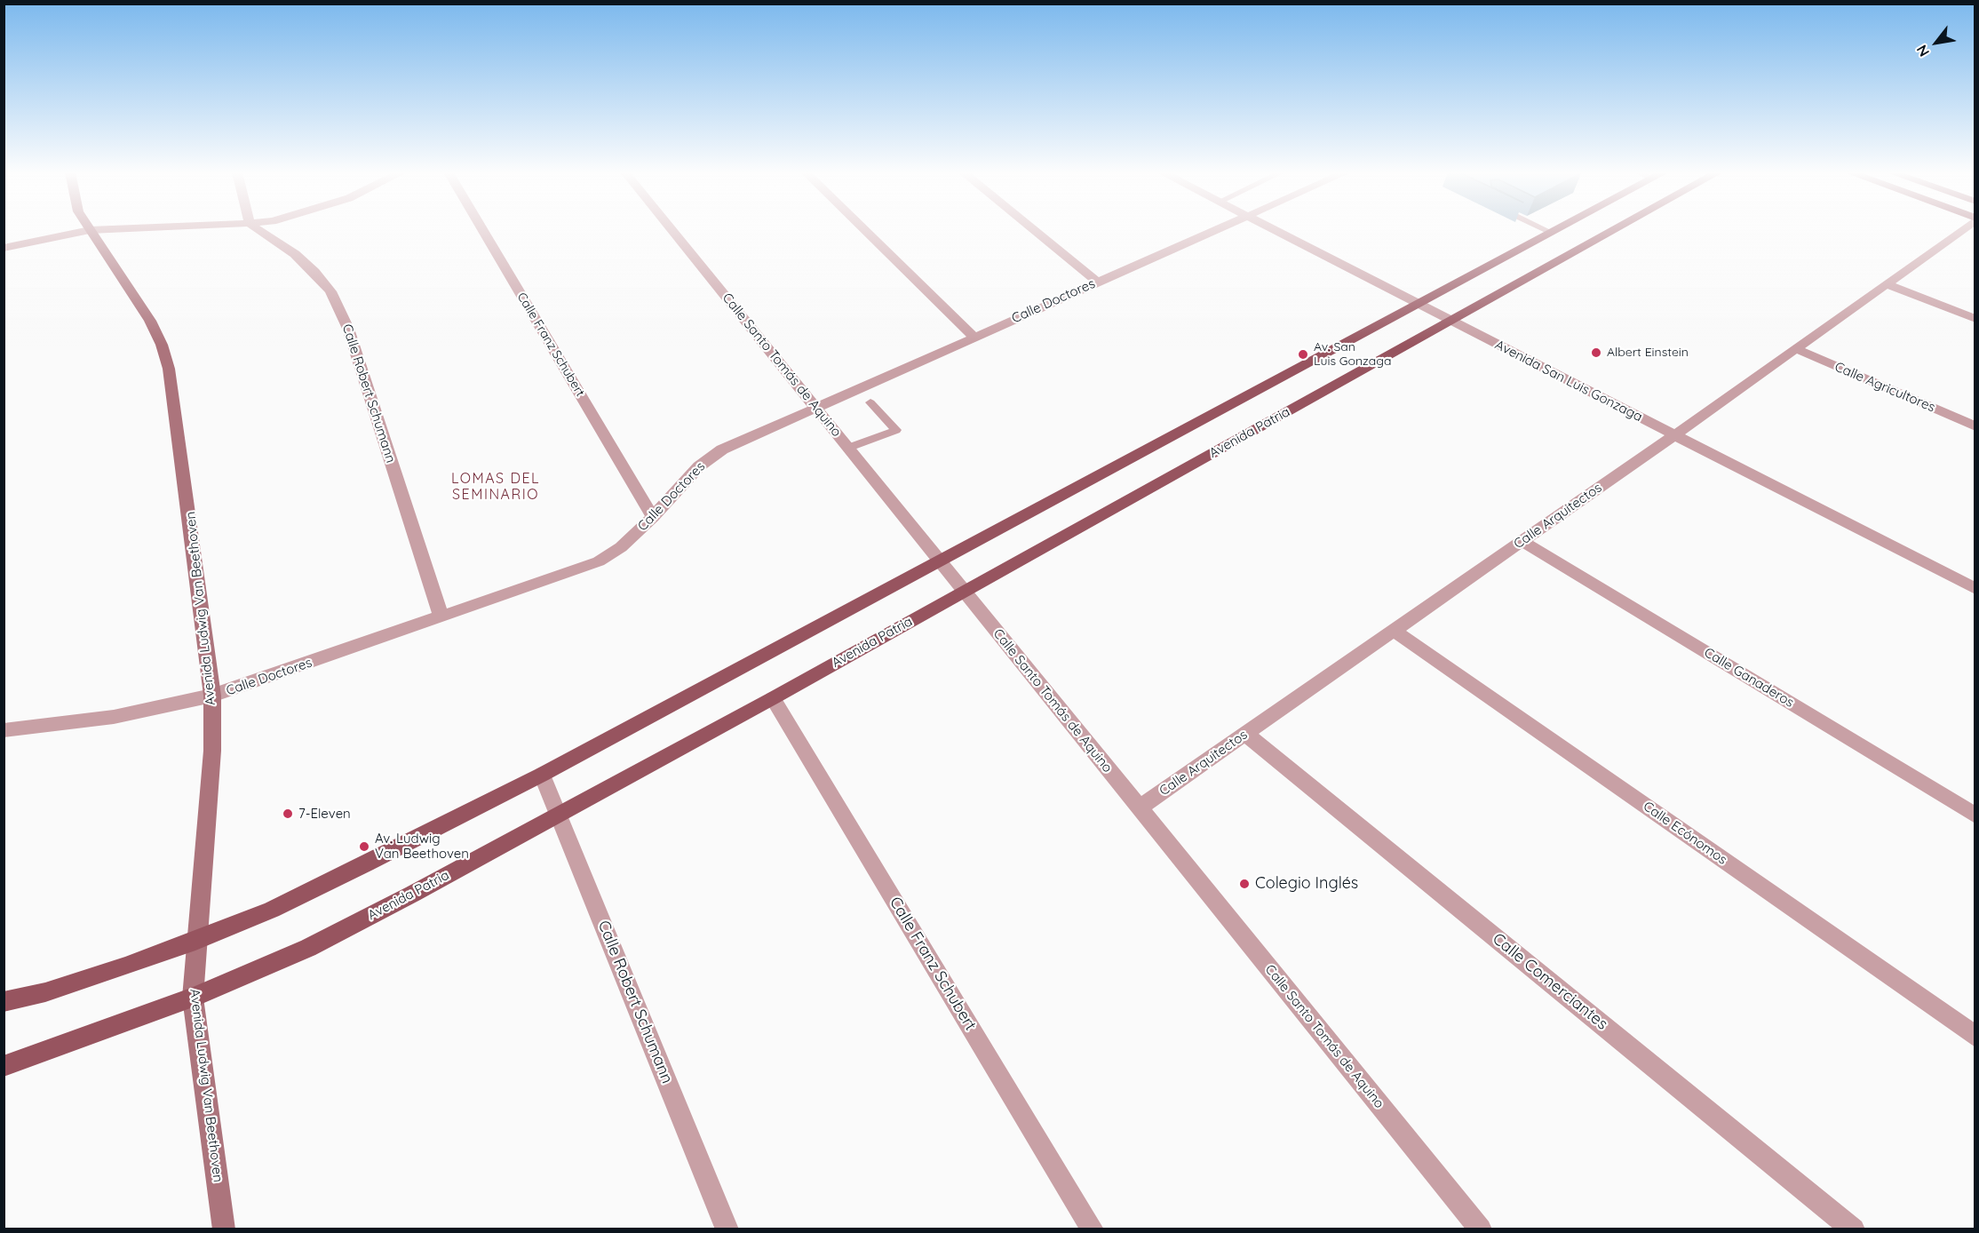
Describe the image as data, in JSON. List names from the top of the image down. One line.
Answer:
{"streets":{"main road":["Avenida Patria"],"street":["Calle Doctores","Calle Franz Schubert","Calle Santo Tomás de Aquino","Avenida San Luis Gonzaga","Calle Agricultores","Calle Robert Schumann","Calle Arquitectos","Avenida Ludwig Van Beethoven","Calle Ganaderos","Calle Ecónomos","Calle Comerciantes"]},"crossings":[["Calle Doctores","Calle Franz Schubert"],["Calle Doctores","Calle Santo Tomás de Aquino"],["Calle Doctores","Calle Robert Schumann"],["Calle Doctores","Avenida Ludwig Van Beethoven"],["Calle Franz Schubert","Avenida Patria"],["Calle Santo Tomás de Aquino","Avenida Patria"],["Calle Santo Tomás de Aquino","Calle Arquitectos"],["Avenida San Luis Gonzaga","Avenida Patria"],["Avenida San Luis Gonzaga","Calle Arquitectos"],["Calle Agricultores","Calle Arquitectos"],["Calle Robert Schumann","Avenida Patria"],["Avenida Patria","Avenida Ludwig Van Beethoven"],["Calle Arquitectos","Calle Ganaderos"],["Calle Arquitectos","Calle Ecónomos"],["Calle Arquitectos","Calle Comerciantes"]],"districts":["LOMAS DEL SEMINARIO"],"places":["Albert Einstein","Av. San Luis Gonzaga","7-Eleven","Av. Ludwig Van Beethoven","Colegio Inglés"],"north":"bottom left"}
